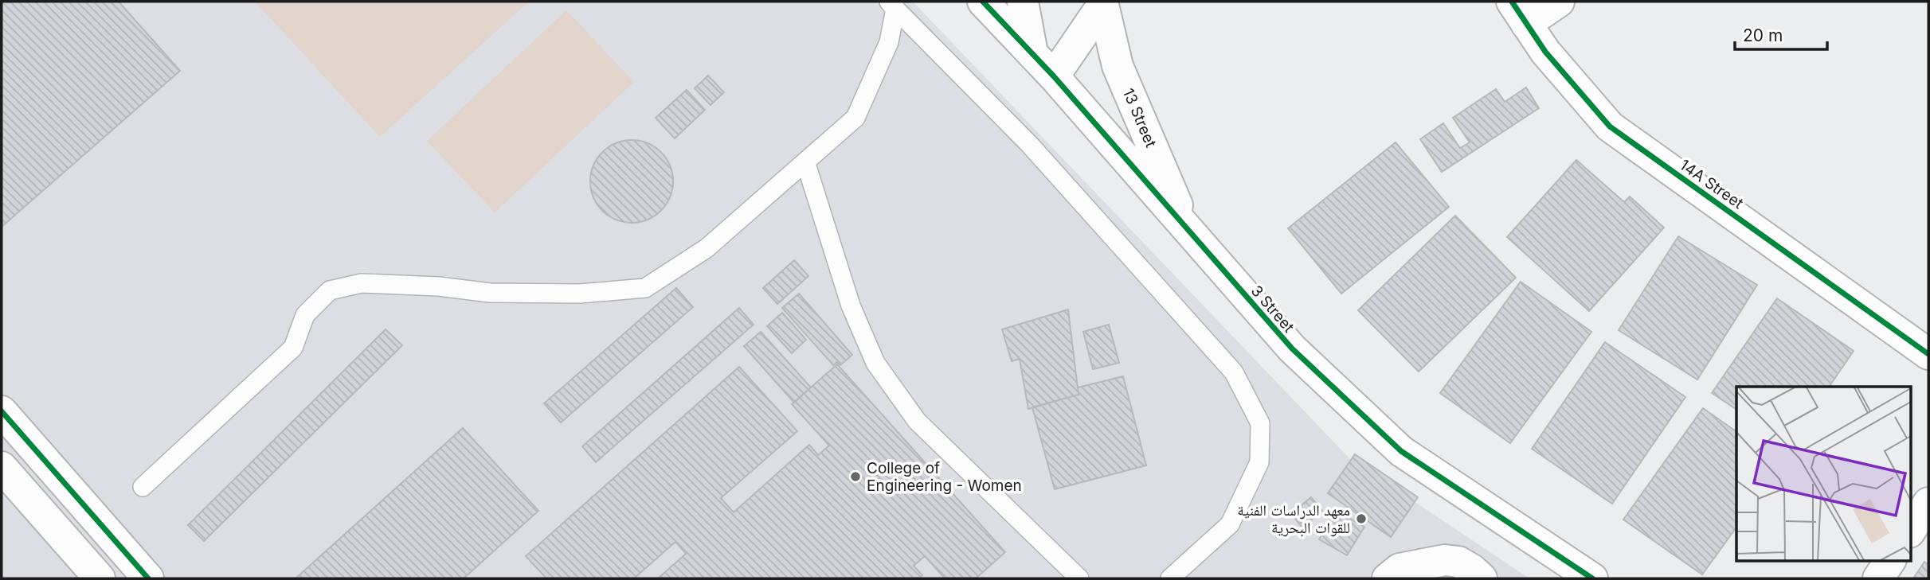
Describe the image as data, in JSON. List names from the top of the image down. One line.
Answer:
{"streets":{"street":["13 Street","14A Street","3 Street"]},"crossings":[["13 Street","3 Street"]],"places":["College of Engineering - Women","معهد الدراسات الفنية للقوات البحرية"],"scale_bar":"20 m"}
